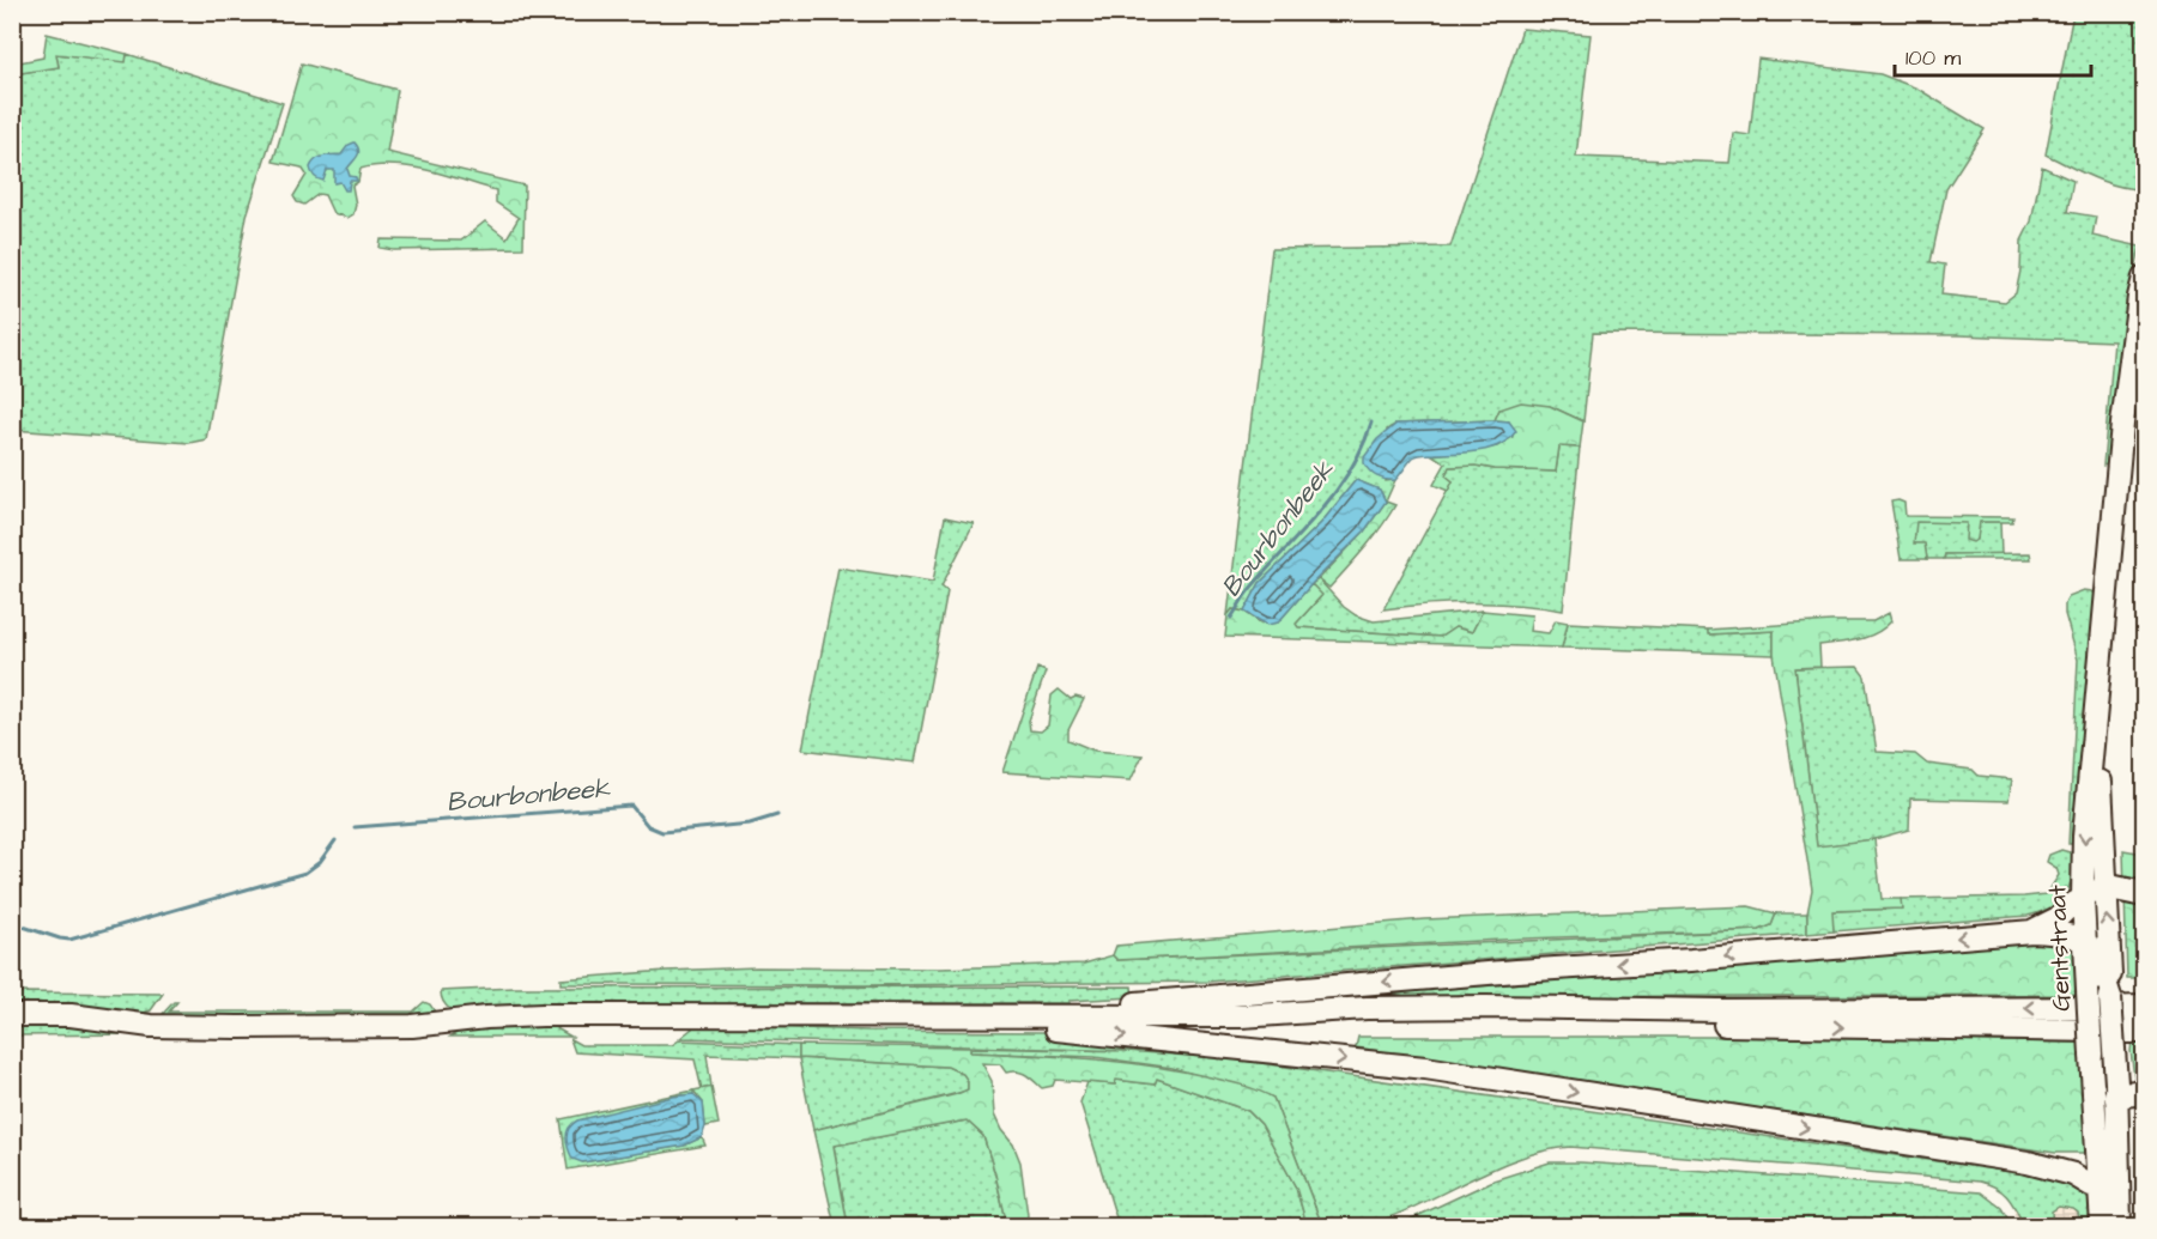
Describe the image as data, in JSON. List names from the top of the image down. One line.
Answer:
{"streets":{"main road":["Gentstraat"]},"water":["Bourbonbeek"],"scale_bar":"100 m"}
